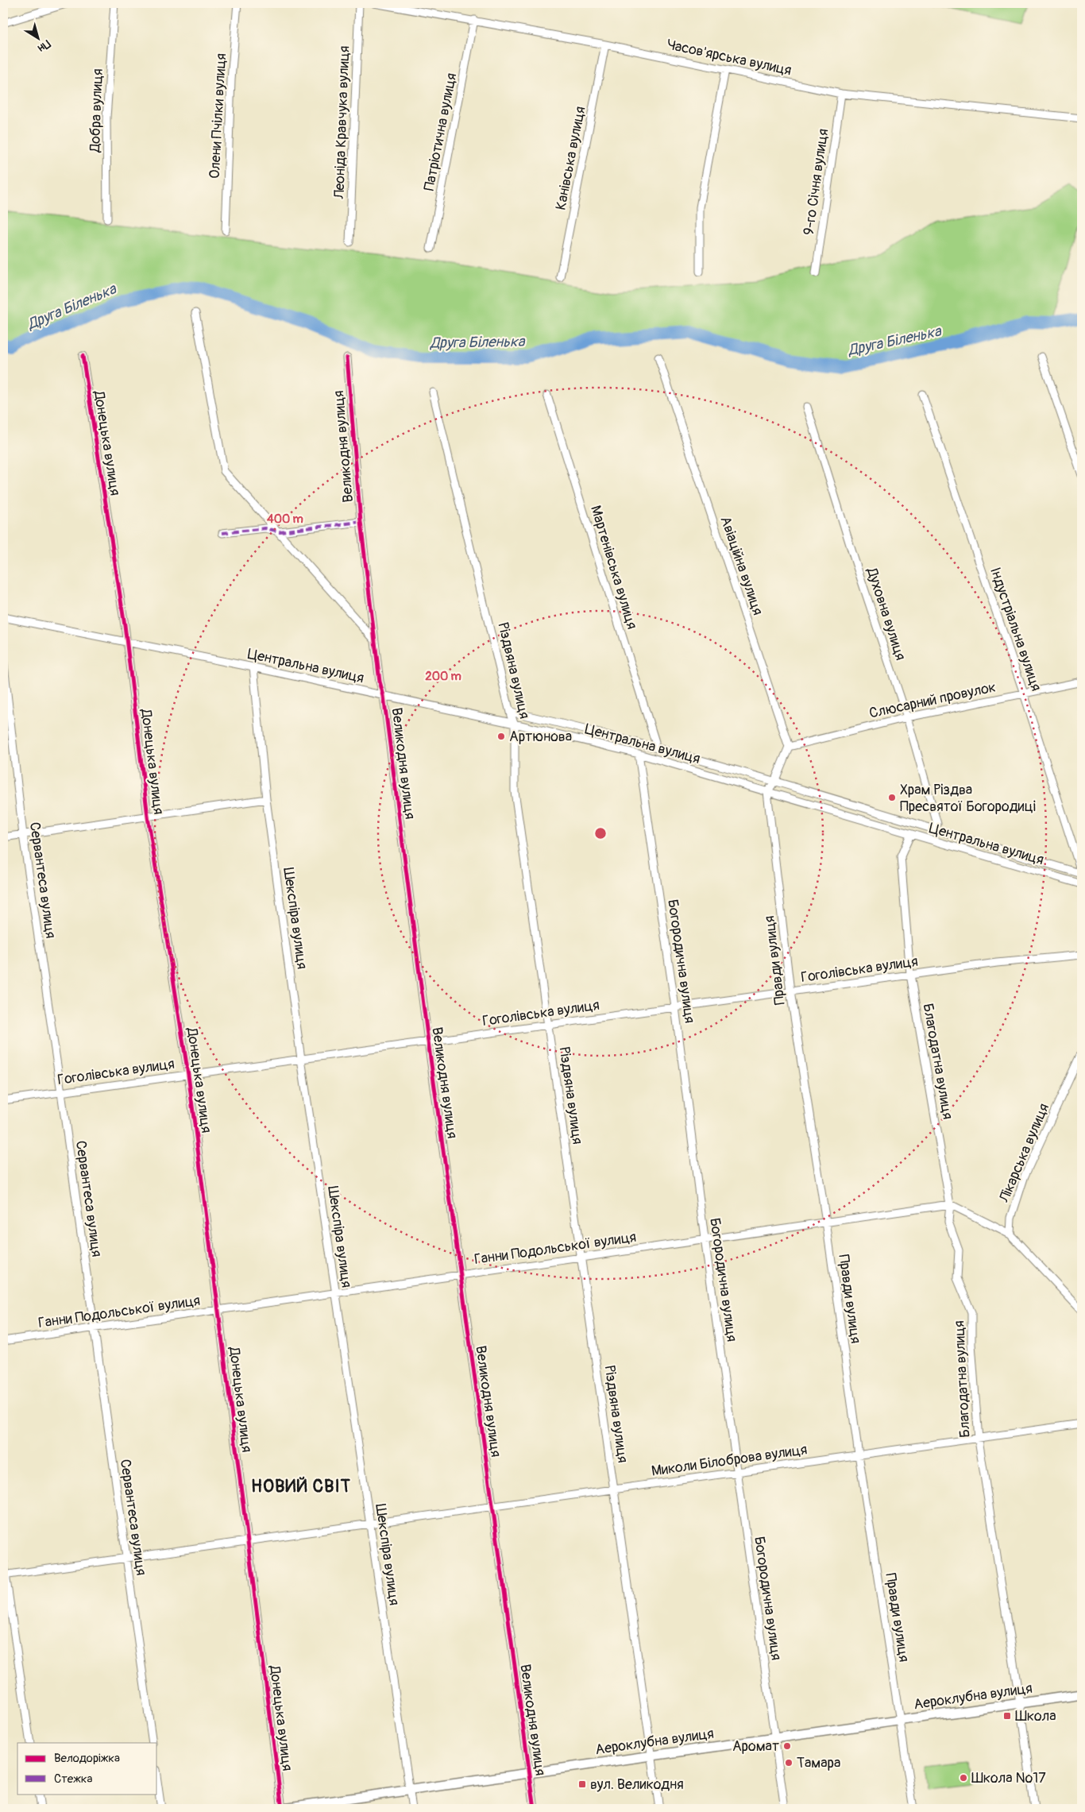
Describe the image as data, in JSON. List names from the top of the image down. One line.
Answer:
{"streets":{"street":["Часов'ярська вулиця","Добра вулиця","Олени Пчілки вулиця","Леоніда Кравчука вулиця","Патріотична вулиця","Канівська вулиця","9-го Січня вулиця","Донецька вулиця","Великодня вулиця","Авіаційна вулиця","Мартенівська вулиця","Духовна вулиця","Індустріальна вулиця","Центральна вулиця","Різдвяна вулиця","Слюсарний провулок","Сервантеса вулиця","Шекспіра вулиця","Правди вулиця","Богородична вулиця","Гоголівська вулиця","Благодатна вулиця","Лікарська вулиця","Ганни Подольської вулиця","Миколи Білоброва вулиця","Аероклубна вулиця"]},"crossings":[["Часов'ярська вулиця","Патріотична вулиця"],["Часов'ярська вулиця","Канівська вулиця"],["Часов'ярська вулиця","9-го Січня вулиця"],["Донецька вулиця","Центральна вулиця"],["Донецька вулиця","Гоголівська вулиця"],["Донецька вулиця","Ганни Подольської вулиця"],["Донецька вулиця","Миколи Білоброва вулиця"],["Донецька вулиця","Аероклубна вулиця"],["Великодня вулиця","Центральна вулиця"],["Великодня вулиця","Гоголівська вулиця"],["Великодня вулиця","Ганни Подольської вулиця"],["Великодня вулиця","Миколи Білоброва вулиця"],["Великодня вулиця","Аероклубна вулиця"],["Авіаційна вулиця","Слюсарний провулок"],["Мартенівська вулиця","Центральна вулиця"],["Духовна вулиця","Центральна вулиця"],["Духовна вулиця","Слюсарний провулок"],["Індустріальна вулиця","Центральна вулиця"],["Індустріальна вулиця","Слюсарний провулок"],["Центральна вулиця","Різдвяна вулиця"],["Центральна вулиця","Шекспіра вулиця"],["Центральна вулиця","Правди вулиця"],["Центральна вулиця","Богородична вулиця"],["Центральна вулиця","Благодатна вулиця"],["Різдвяна вулиця","Гоголівська вулиця"],["Різдвяна вулиця","Ганни Подольської вулиця"],["Різдвяна вулиця","Миколи Білоброва вулиця"],["Різдвяна вулиця","Аероклубна вулиця"],["Сервантеса вулиця","Гоголівська вулиця"],["Сервантеса вулиця","Ганни Подольської вулиця"],["Сервантеса вулиця","Миколи Білоброва вулиця"],["Шекспіра вулиця","Гоголівська вулиця"],["Шекспіра вулиця","Ганни Подольської вулиця"],["Шекспіра вулиця","Миколи Білоброва вулиця"],["Шекспіра вулиця","Аероклубна вулиця"],["Правди вулиця","Гоголівська вулиця"],["Правди вулиця","Ганни Подольської вулиця"],["Правди вулиця","Миколи Білоброва вулиця"],["Правди вулиця","Аероклубна вулиця"],["Богородична вулиця","Гоголівська вулиця"],["Богородична вулиця","Ганни Подольської вулиця"],["Богородична вулиця","Миколи Білоброва вулиця"],["Богородична вулиця","Аероклубна вулиця"],["Гоголівська вулиця","Благодатна вулиця"],["Благодатна вулиця","Ганни Подольської вулиця"],["Благодатна вулиця","Миколи Білоброва вулиця"],["Благодатна вулиця","Аероклубна вулиця"]],"districts":["НОВИЙ СВІТ"],"water":["Друга Біленька"],"places":{"other":["Артюнова","Храм Різдва Пресвятої Богородиці","Аромат","Тамара","Школа №17"],"transit":["Школа","вул. Великодня"]},"legend":["Велодоріжка","Стежка"],"north":"bottom right","rings":["400 m","200 m"]}
